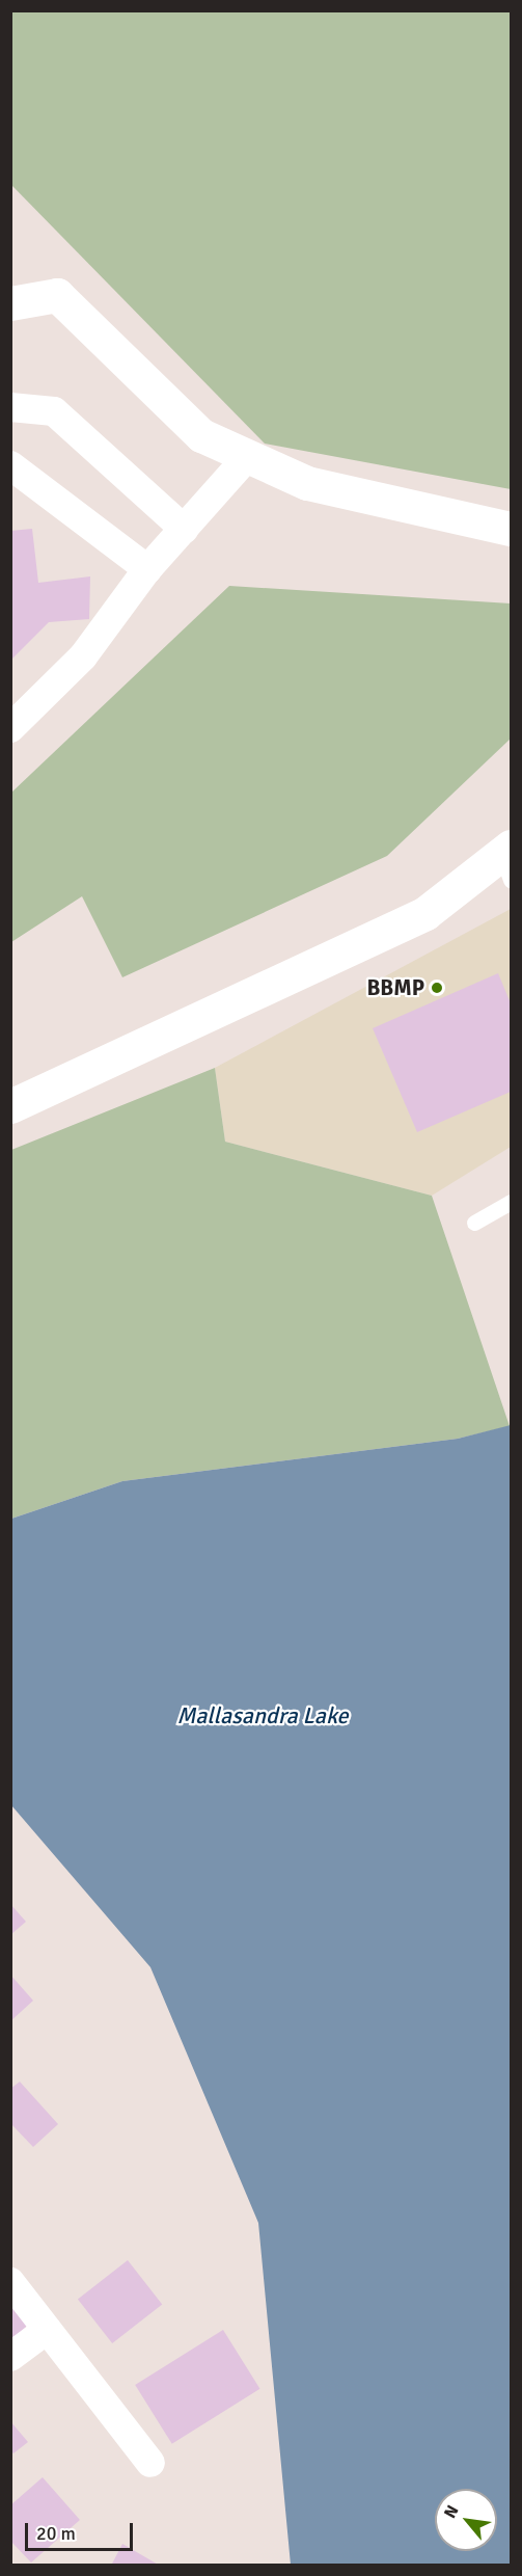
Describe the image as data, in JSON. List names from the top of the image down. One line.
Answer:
{"water":["Mallasandra Lake"],"places":["BBMP"],"scale_bar":"20 m","north":"top left"}
